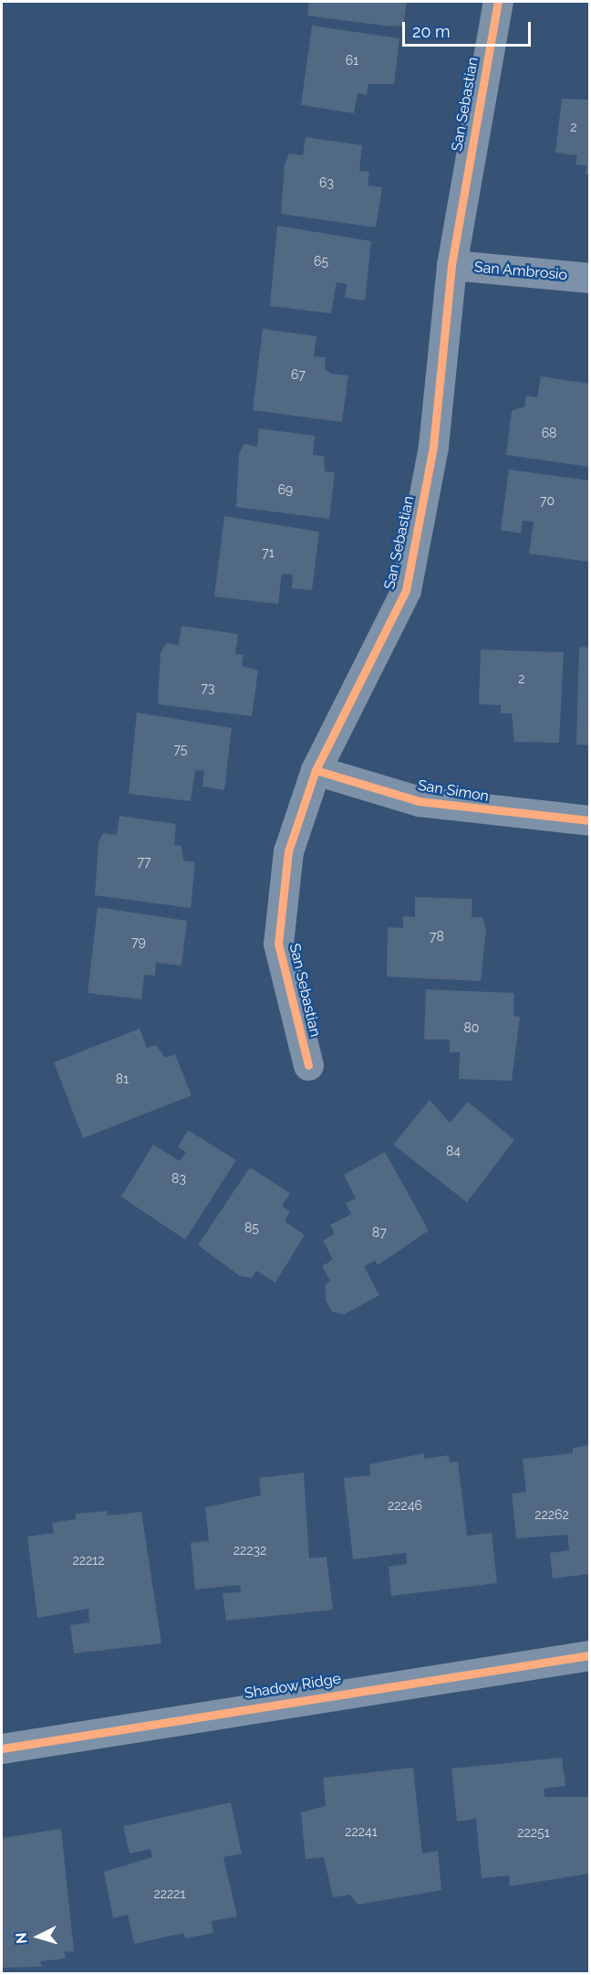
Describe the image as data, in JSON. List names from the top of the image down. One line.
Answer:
{"streets":{"street":["San Sebastian","San Ambrosio","San Simon","Shadow Ridge"]},"crossings":[["San Sebastian","San Ambrosio"],["San Sebastian","San Simon"]],"house_numbers":["61","2","63","65","67","68","69","70","71","2","73","75","77","78","79","80","81","84","83","85","87","22246","22262","22232","22212","22241","22251","22221"],"scale_bar":"20 m","north":"left"}
